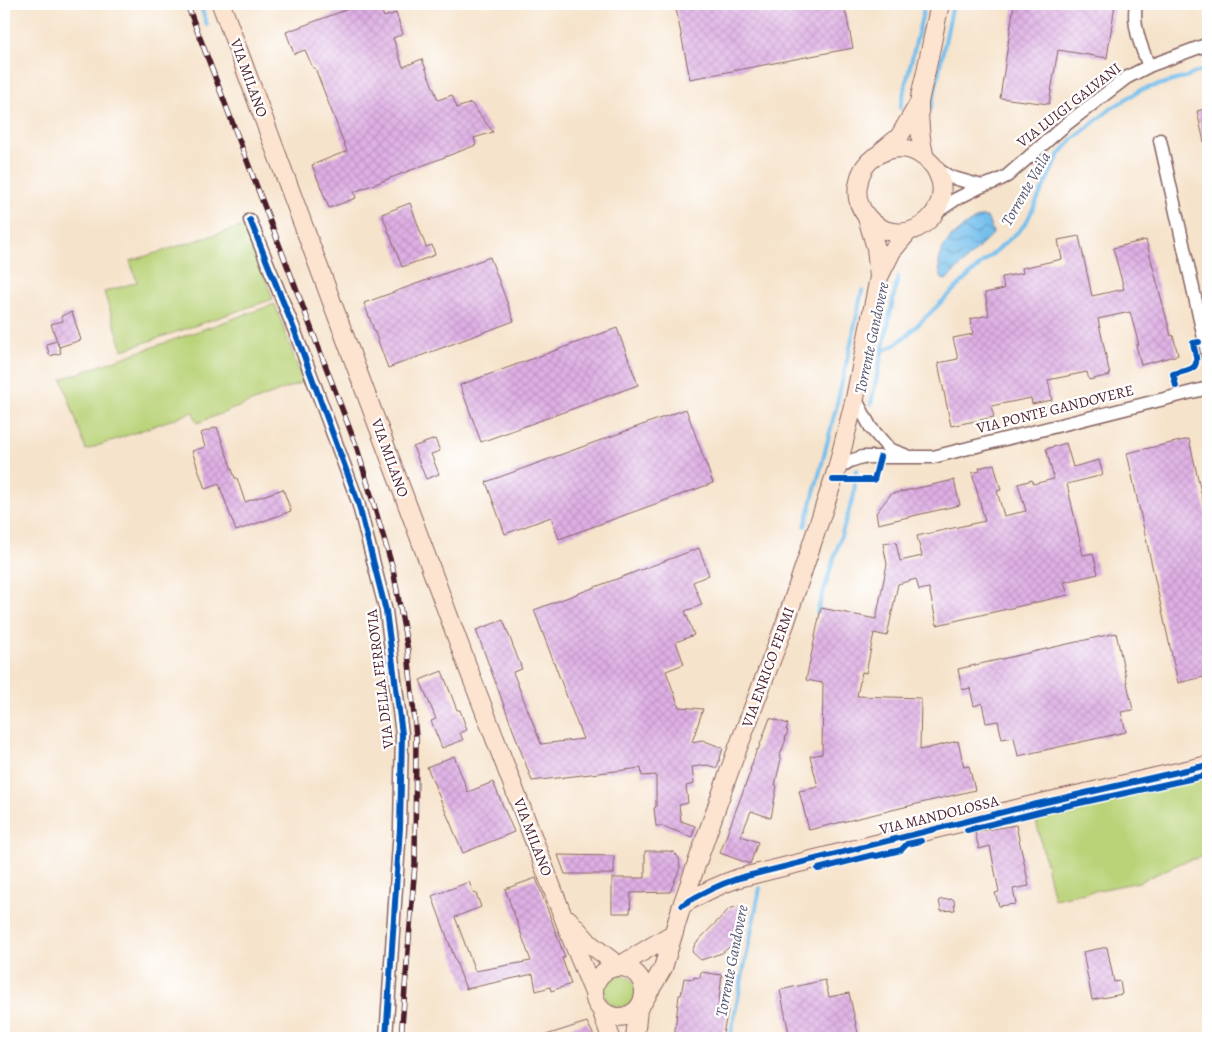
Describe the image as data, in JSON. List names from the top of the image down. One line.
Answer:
{"streets":{"main road":["VIA MILANO","VIA ENRICO FERMI","VIA MANDOLOSSA"],"street":["VIA LUIGI GALVANI","VIA PONTE GANDOVERE","VIA DELLA FERROVIA"]},"crossings":[["VIA MILANO","VIA ENRICO FERMI"],["VIA PONTE GANDOVERE","VIA ENRICO FERMI"],["VIA ENRICO FERMI","VIA MANDOLOSSA"]],"water":["Torrente Vaila","Torrente Gandovere"]}
